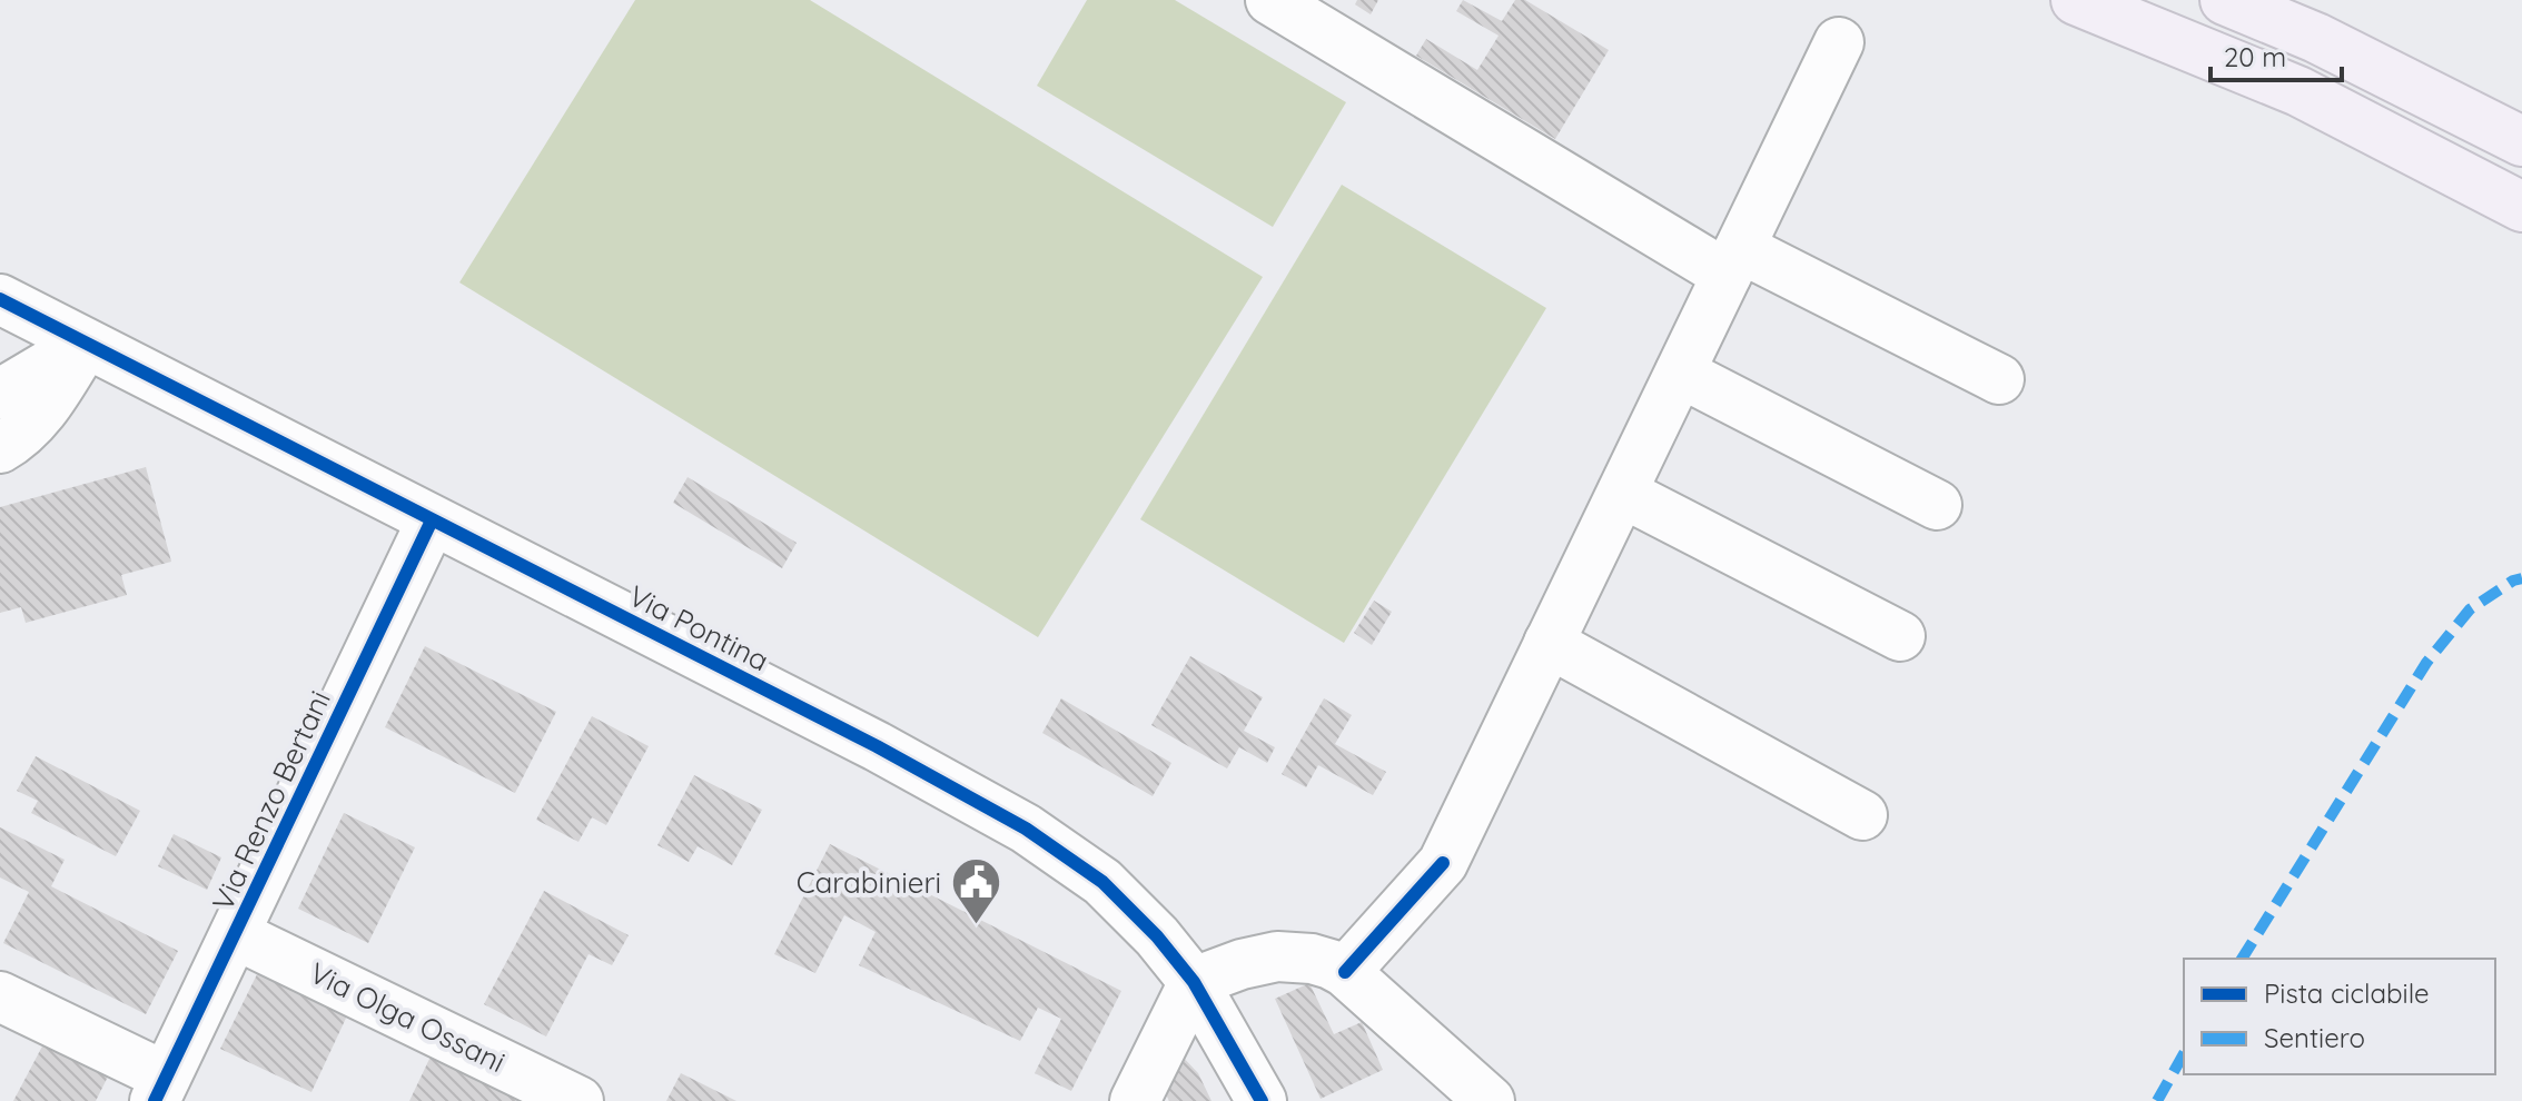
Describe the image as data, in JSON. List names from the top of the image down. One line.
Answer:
{"streets":{"street":["Via Pontina","Via Renzo Bertani","Via Olga Ossani"]},"crossings":[["Via Pontina","Via Renzo Bertani"],["Via Renzo Bertani","Via Olga Ossani"]],"places":{"public building":["Carabinieri"]},"legend":["Pista ciclabile","Sentiero"],"scale_bar":"20 m"}
